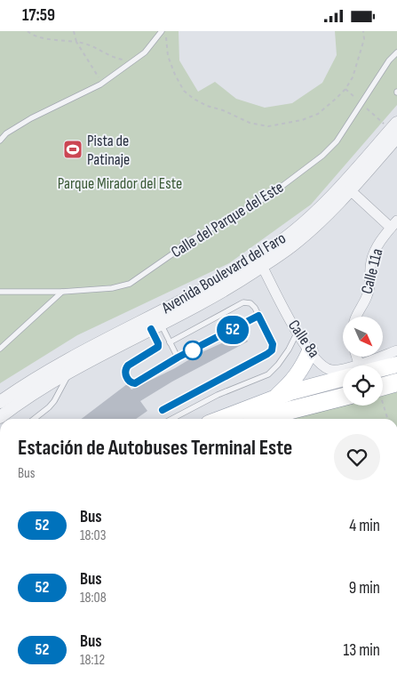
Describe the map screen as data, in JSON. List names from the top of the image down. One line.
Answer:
{"streets":{"street":["Calle 11a","Avenida Boulevard del Faro","Calle 8a"],"lane":["Calle del Parque del Este"]},"crossings":[["Avenida Boulevard del Faro","Calle 8a"]],"parks":["Parque Mirador del Este"],"places":{"sports":["Pista de Patinaje"]},"lines":["bus line 52"],"north":"bottom right","page":{"status":"17:59","on_map":"52","heading":["Estación de Autobuses Terminal Este","Bus"],"list":[{"mark":"52","name":"Bus","note":"18:03","value":"4 min"},{"mark":"52","name":"Bus","note":"18:08","value":"9 min"},{"mark":"52","name":"Bus","note":"18:12","value":"13 min"}]}}
